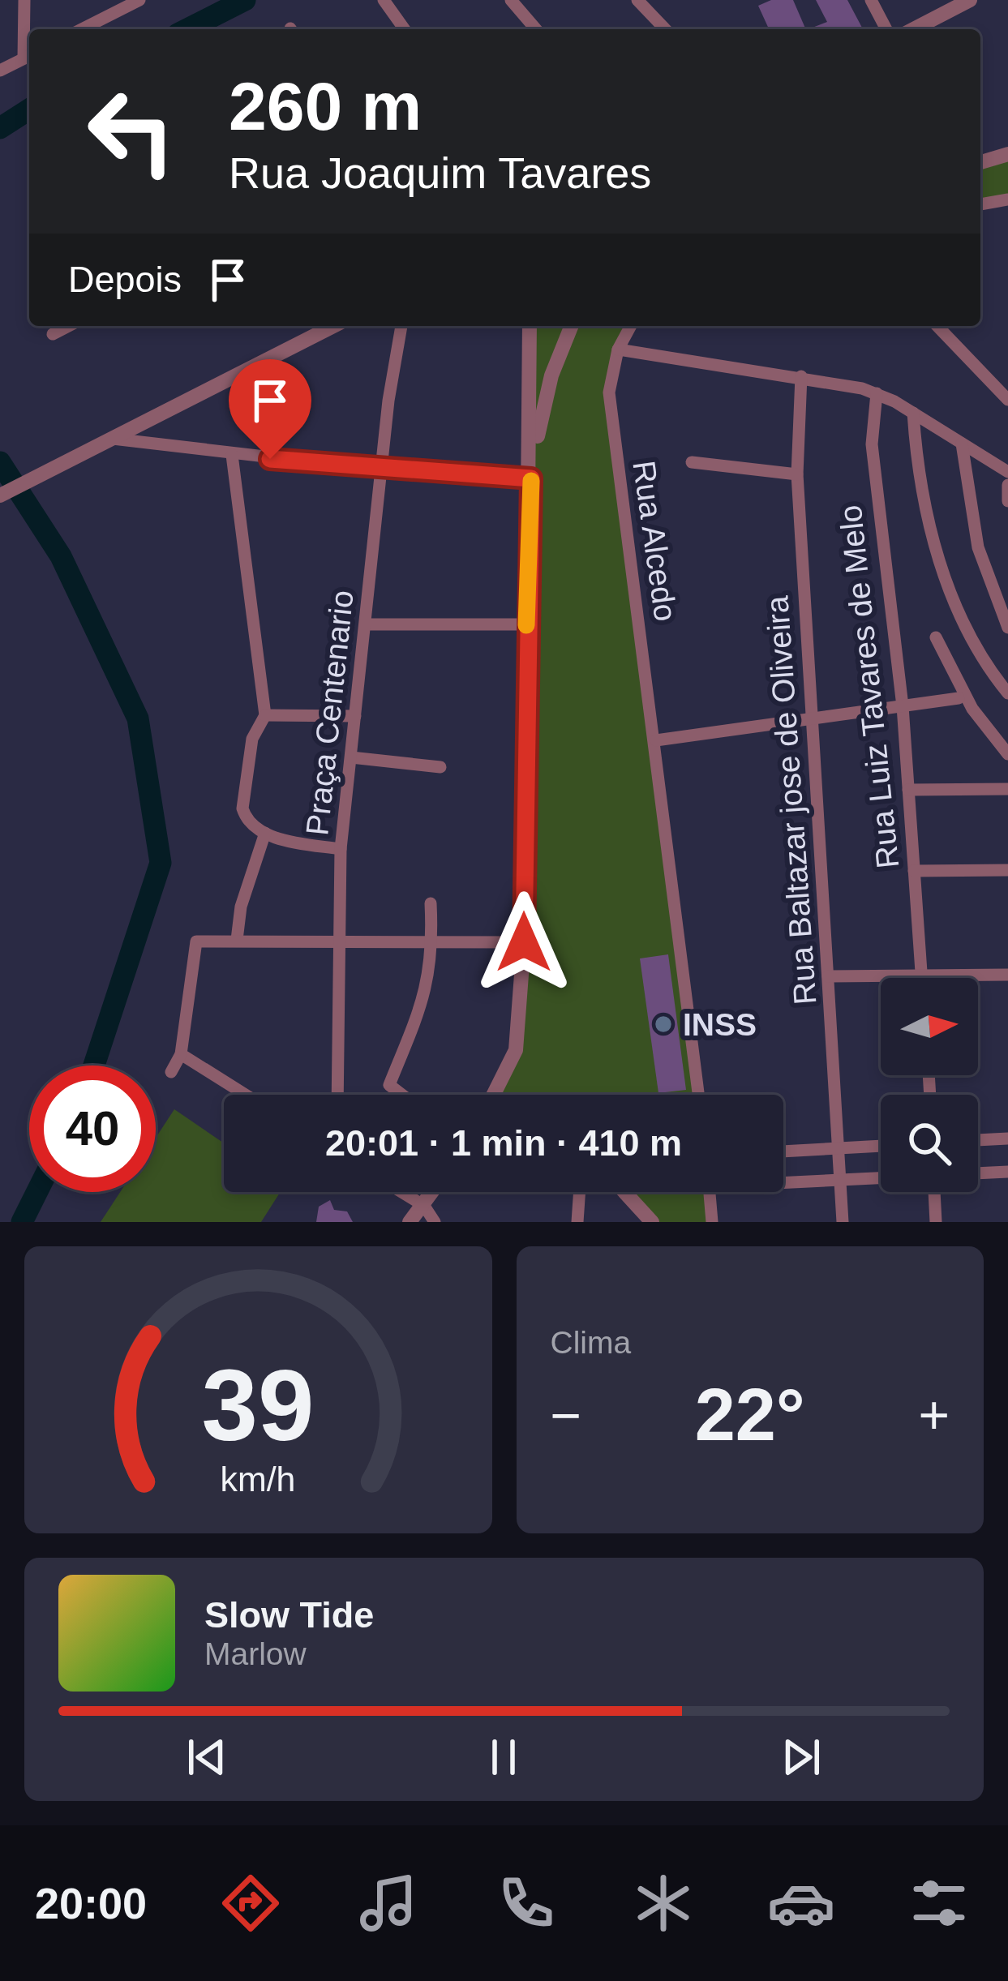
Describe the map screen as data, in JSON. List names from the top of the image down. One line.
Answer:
{"streets":{"street":["Rua Alcedo","Rua Luiz Tavares de Melo","Praça Centenario","Rua Baltazar jose de Oliveira"]},"places":["INSS"],"north":"right","page":{"turn":["260 m","Rua Joaquim Tavares"],"then":"Depois","limit":"40","trip":"20:01 · 1 min · 410 m","tile":"Clima","heat":["−","22°","+"],"song":["Slow Tide","Marlow"],"tabs":"20:00","gauge":["39","km/h"]}}
